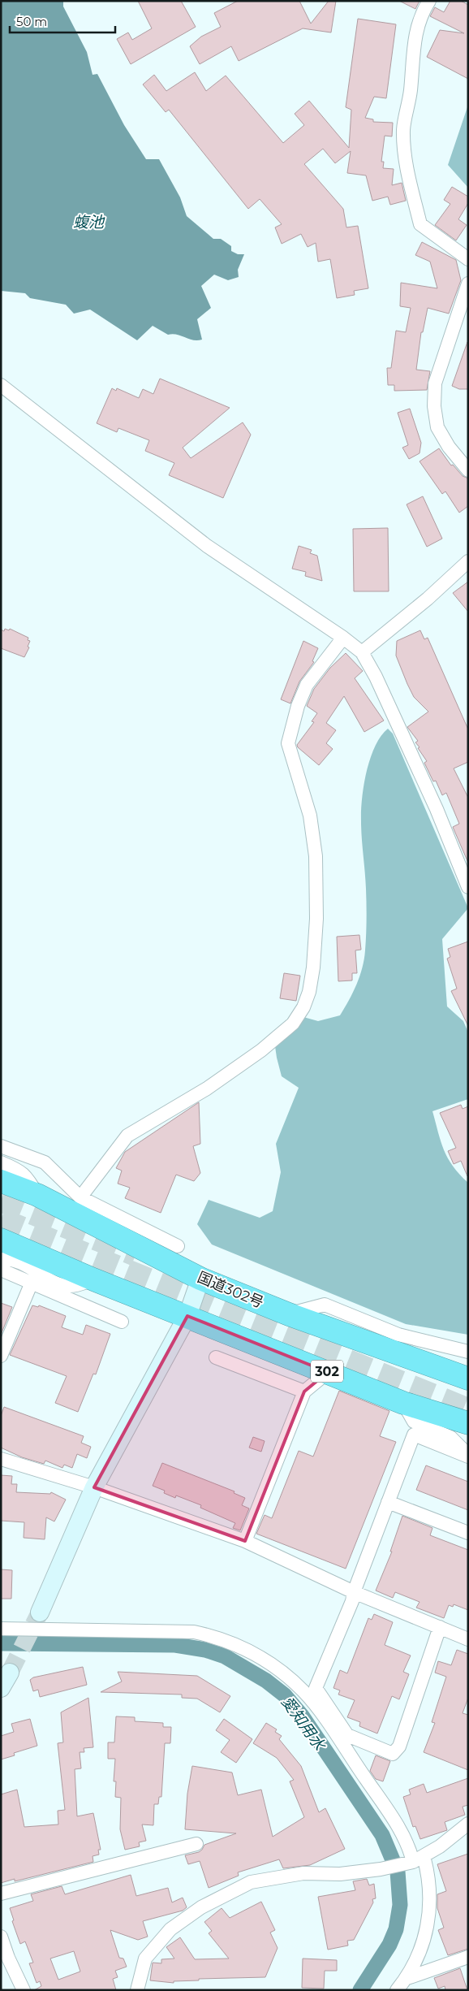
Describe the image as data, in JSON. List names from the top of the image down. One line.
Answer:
{"streets":{"highway":["国道302号","302"]},"water":["蝮池","愛知用水"],"scale_bar":"50 m"}
